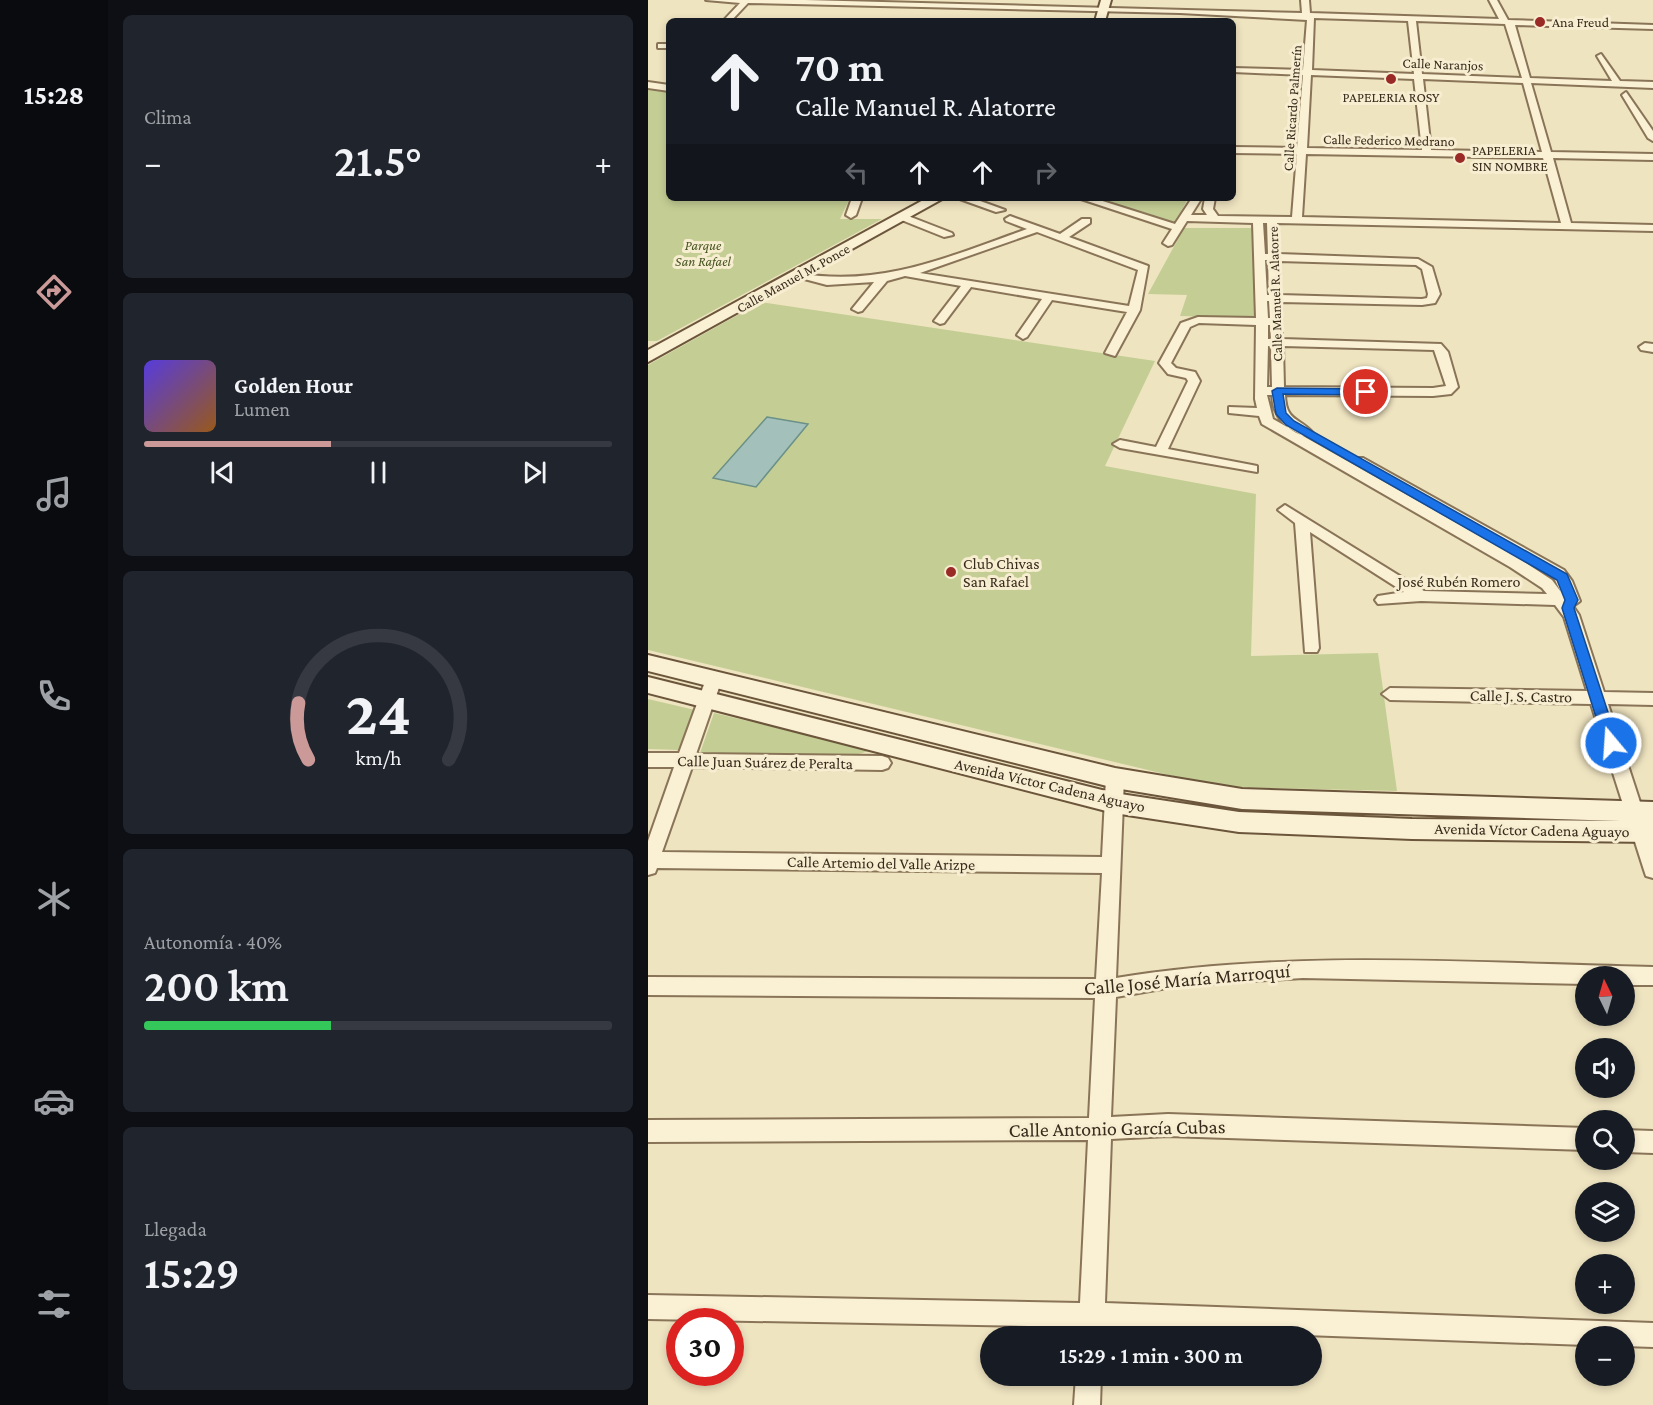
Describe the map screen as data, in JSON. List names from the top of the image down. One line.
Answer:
{"streets":{"street":["Calle Naranjos","Calle Ricardo Palmerín","Calle Federico Medrano","Calle Manuel M. Ponce","Calle Manuel R. Alatorre","José Rubén Romero","Calle J. S. Castro","Calle Juan Suárez de Peralta","Avenida Víctor Cadena Aguayo","Calle Artemio del Valle Arizpe","Calle José María Marroquí","Calle Antonio García Cubas"]},"crossings":[["Calle Naranjos","Calle Ricardo Palmerín"],["Calle Ricardo Palmerín","Calle Federico Medrano"],["Calle Ricardo Palmerín","Calle Manuel R. Alatorre"],["Calle Manuel R. Alatorre","José Rubén Romero"],["Calle Manuel R. Alatorre","Calle J. S. Castro"],["Calle Manuel R. Alatorre","Avenida Víctor Cadena Aguayo"]],"parks":["Parque San Rafael"],"places":["Ana Freud","PAPELERIA ROSY","PAPELERIA SIN NOMBRE","Club Chivas San Rafael"],"north":"top","page":{"tabs":"15:28","tile":["Clima",["Autonomía · 40%","200 km"],["Llegada","15:29"]],"turn":["70 m","Calle Manuel R. Alatorre"],"heat":["−","21.5°","+"],"song":["Golden Hour","Lumen"],"map_buttons":["+","−"],"limit":"30","trip":"15:29 · 1 min · 300 m","gauge":["24","km/h"]}}
